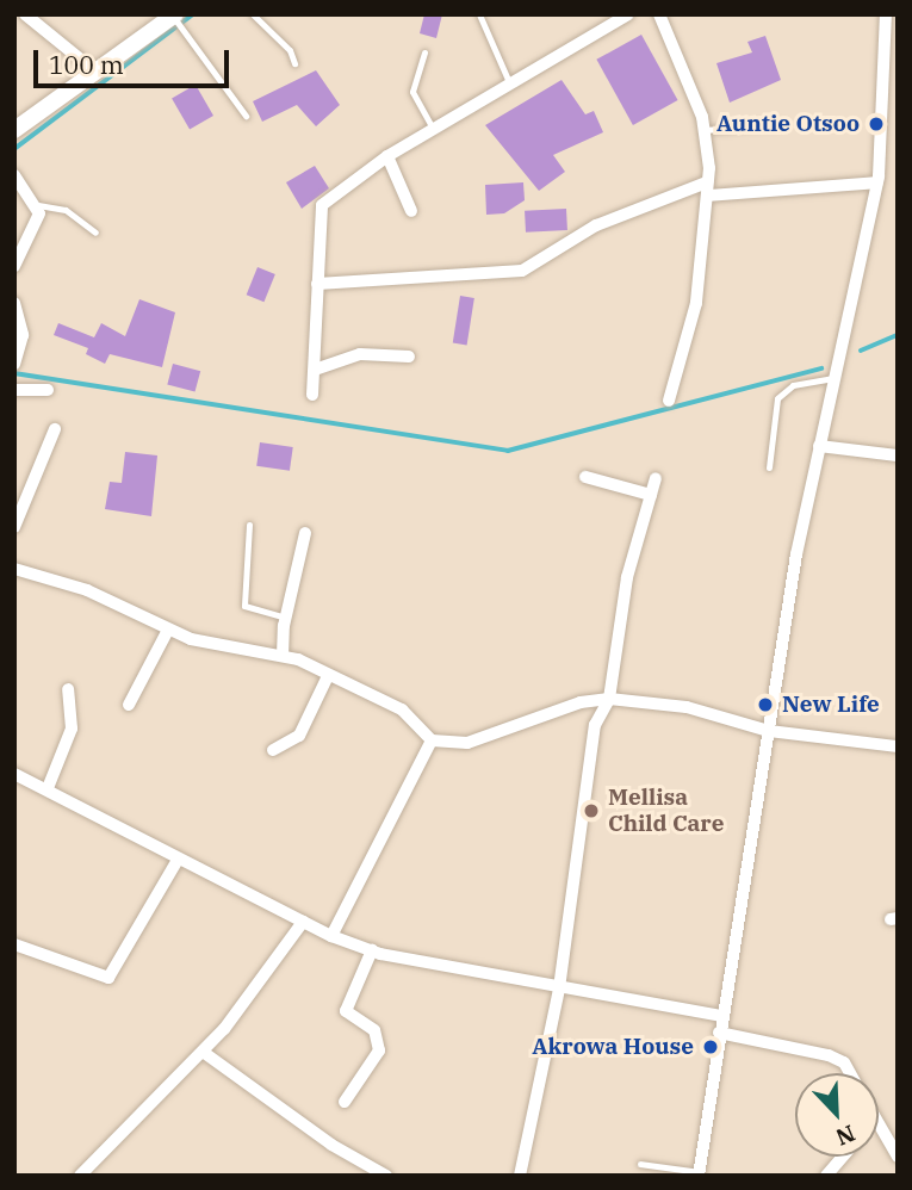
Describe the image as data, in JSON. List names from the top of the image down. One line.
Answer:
{"places":["Auntie Otsoo","New Life","Mellisa Child Care","Akrowa House"],"scale_bar":"100 m","north":"bottom right"}
